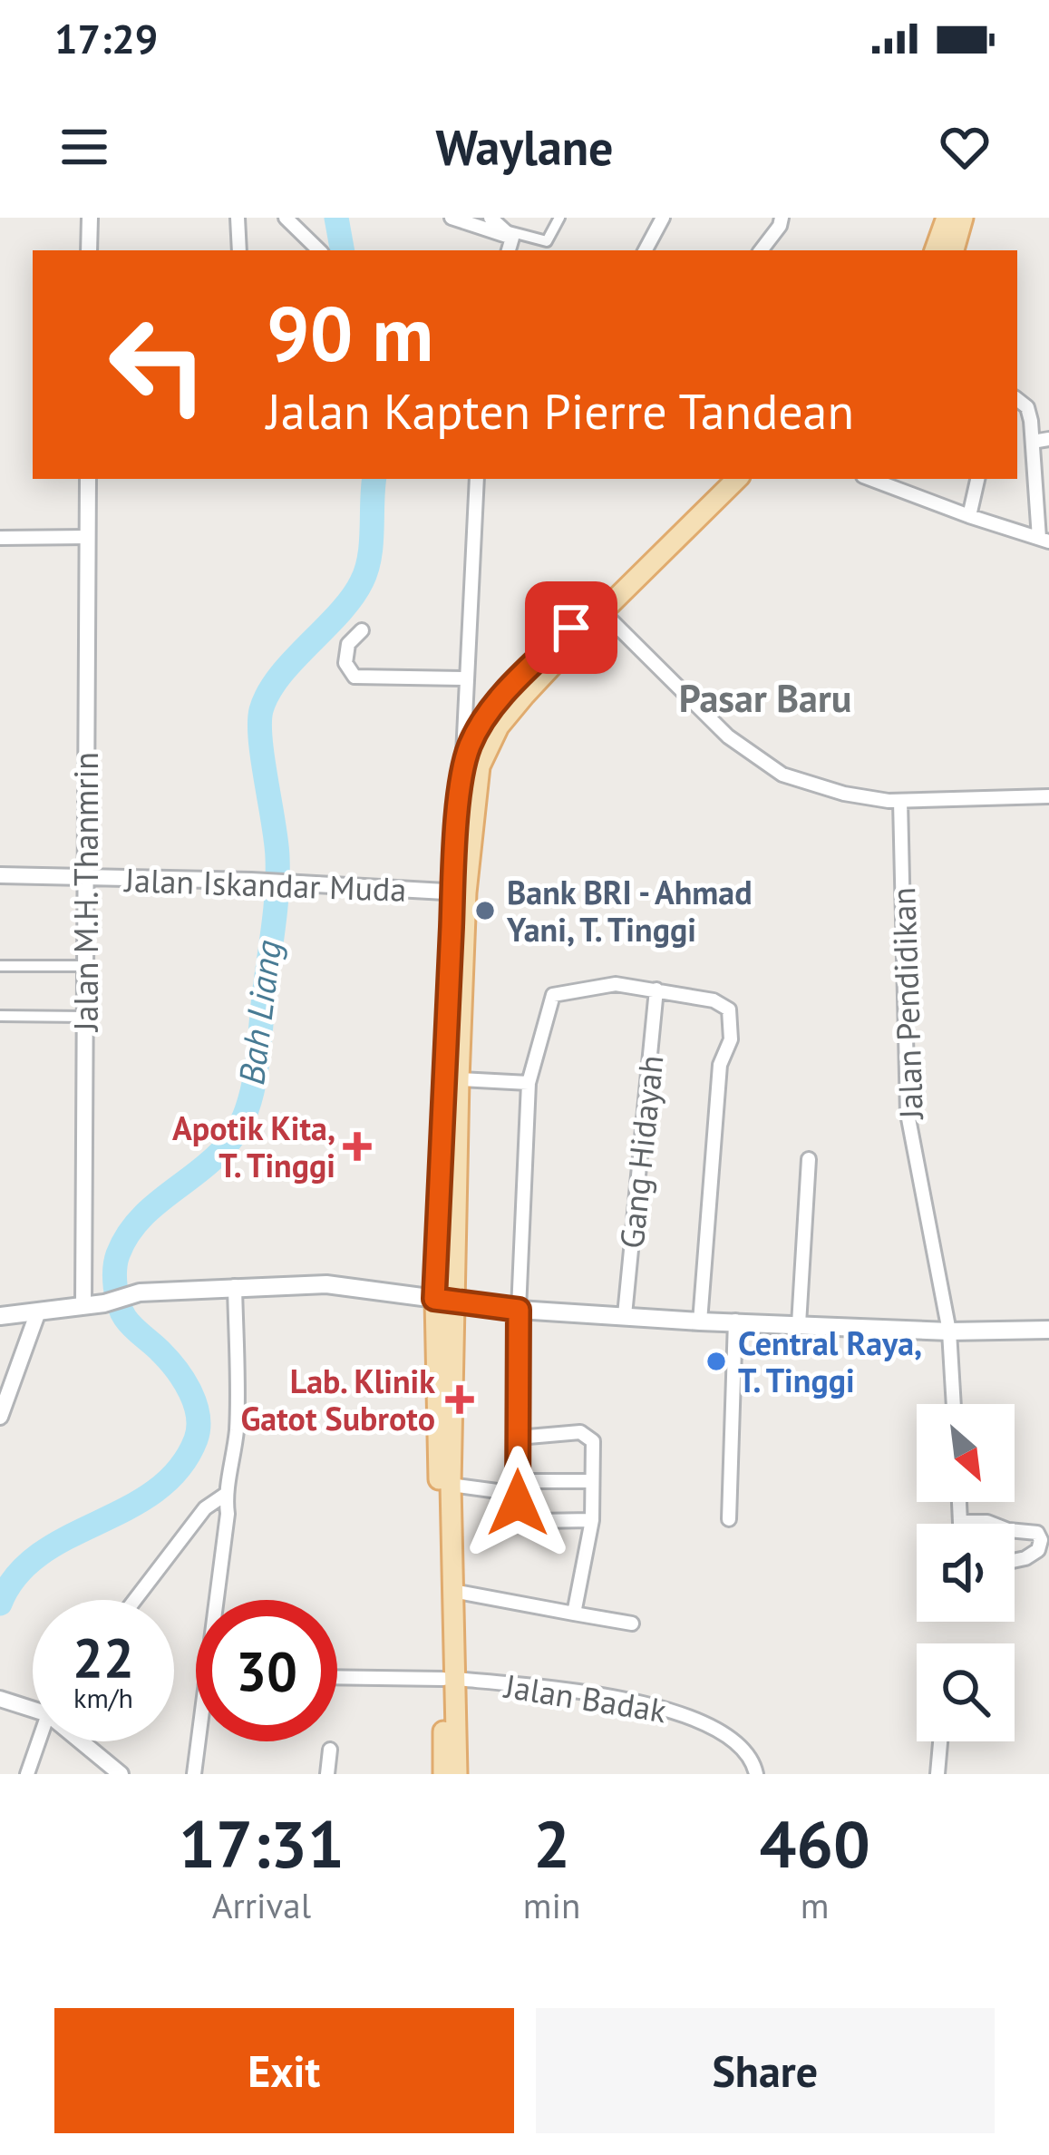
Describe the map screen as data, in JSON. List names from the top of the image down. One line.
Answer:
{"streets":{"street":["Jalan Iskandar Muda","Jalan M.H. Thanmrin","Jalan Pendidikan","Gang Hidayah","Jalan Badak"]},"crossings":[["Jalan Iskandar Muda","Jalan M.H. Thanmrin"]],"districts":["Pasar Baru"],"water":["Bah Liang"],"places":{"other":["Bank BRI - Ahmad Yani, T. Tinggi","Central Raya, T. Tinggi"],"health":["Apotik Kita, T. Tinggi","Lab. Klinik Gatot Subroto"]},"north":"bottom right","page":{"status":"17:29","header":"Waylane","turn":["90 m","Jalan Kapten Pierre Tandean"],"speed":"22 km/h","limit":"30","eta":["17:31","Arrival","2","min","460","m"],"buttons":["Exit","Share"]}}
